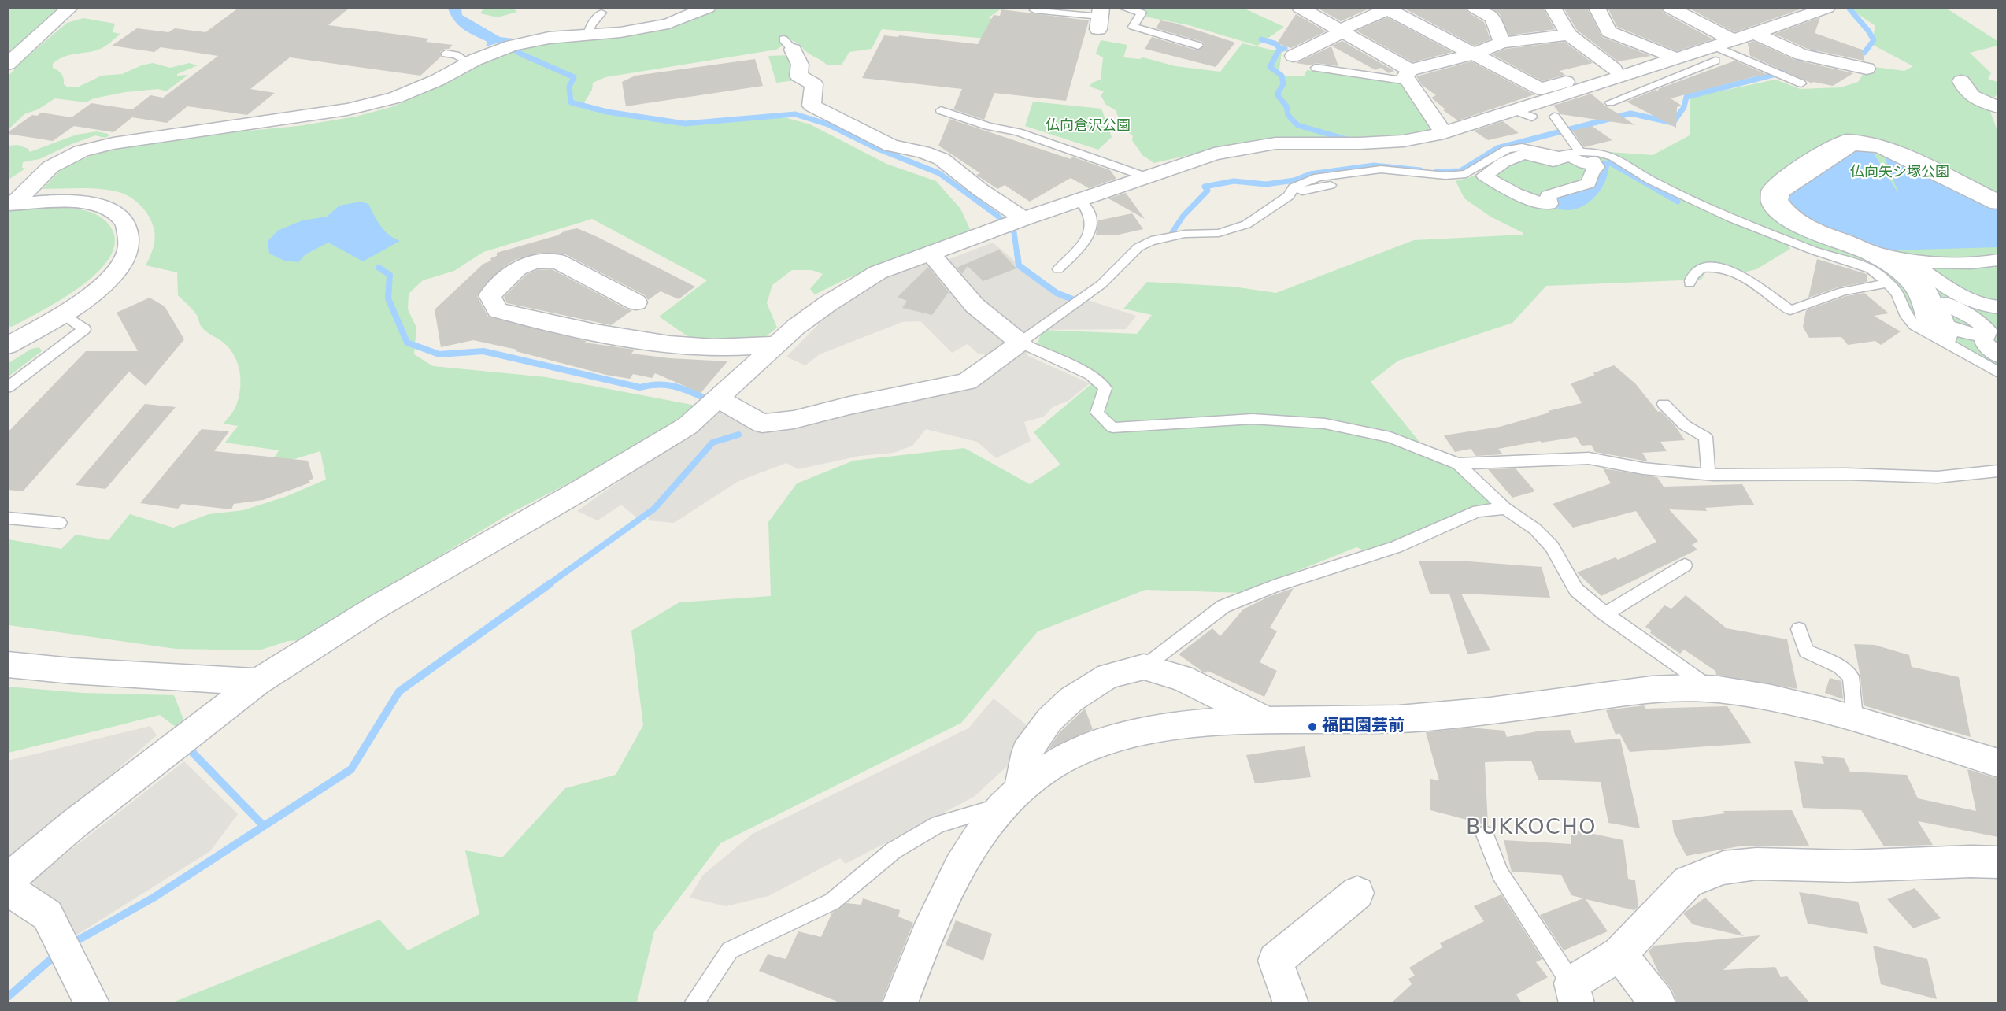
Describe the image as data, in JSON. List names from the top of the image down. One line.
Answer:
{"districts":["BUKKOCHO"],"parks":["仏向倉沢公園","仏向矢シ塚公園"],"places":["福田園芸前"]}
